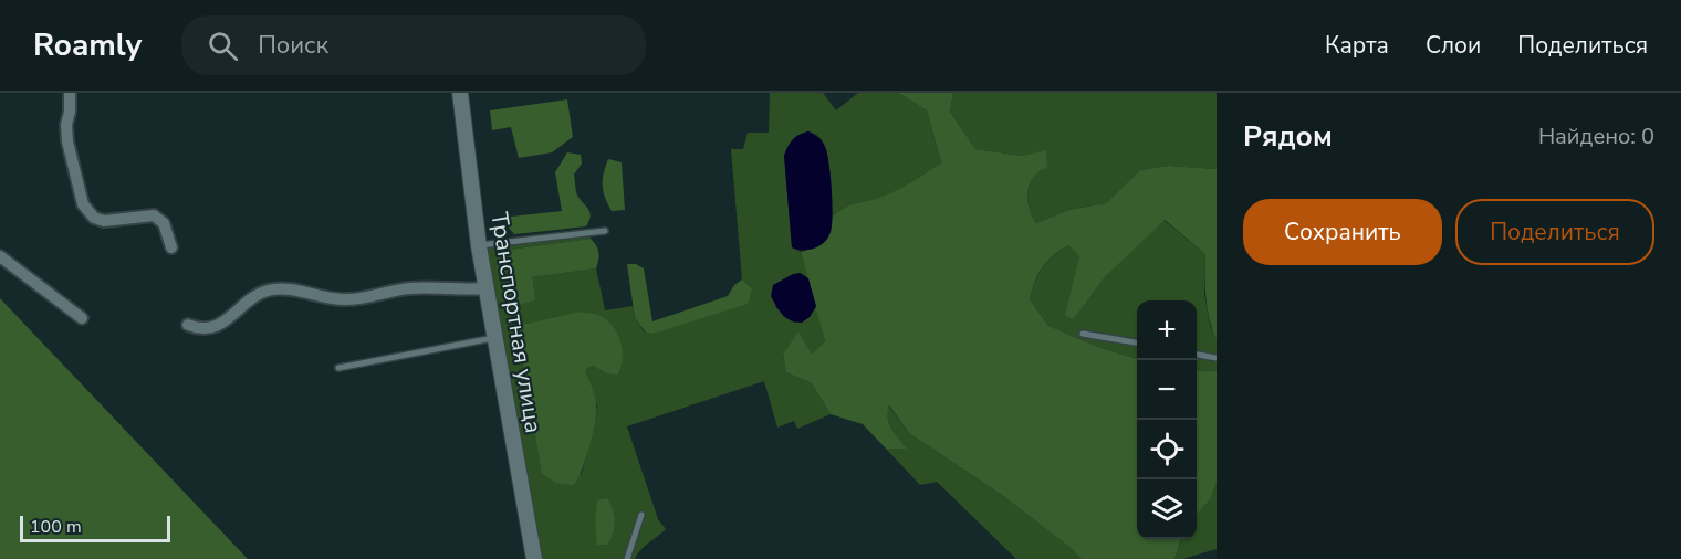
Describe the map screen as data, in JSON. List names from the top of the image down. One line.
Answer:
{"streets":{"main road":["Транспортная улица"]},"scale_bar":"100 m","page":{"header":"Roamly","search":"Поиск","nav":["Карта","Слои","Поделиться"],"heading":["Рядом","Найдено: 0"],"buttons":["Сохранить","Поделиться"],"map_buttons":["+","−"],"scale":"100 m"}}
